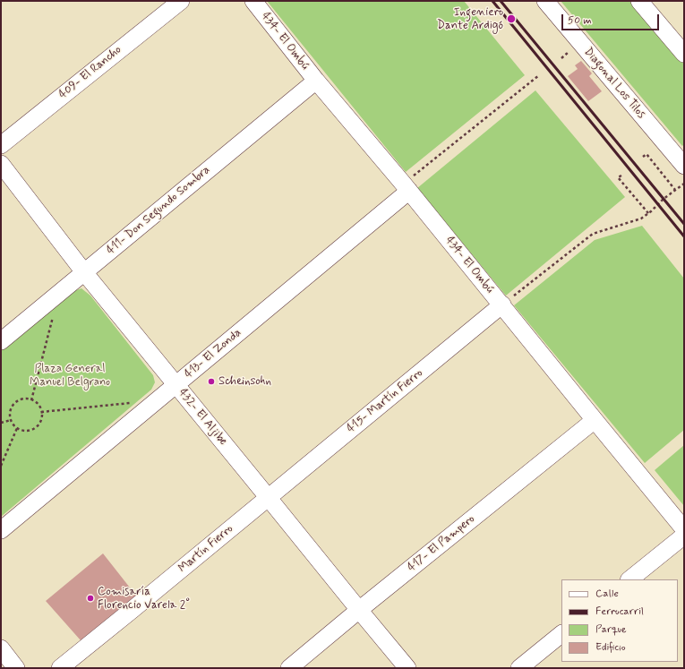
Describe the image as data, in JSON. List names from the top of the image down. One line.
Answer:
{"streets":{"street":["434- El Ombú","409- El Rancho","Diagonal Los Tilos","411- Don Segundo Sombra","413- El Zonda","415- Martín Fierro","432- El Aljibe","417- El Pampero","Martín Fierro"]},"crossings":[["434- El Ombú","411- Don Segundo Sombra"],["434- El Ombú","413- El Zonda"],["434- El Ombú","415- Martín Fierro"],["434- El Ombú","417- El Pampero"],["411- Don Segundo Sombra","432- El Aljibe"],["413- El Zonda","432- El Aljibe"],["415- Martín Fierro","432- El Aljibe"],["415- Martín Fierro","Martín Fierro"],["432- El Aljibe","417- El Pampero"],["432- El Aljibe","Martín Fierro"]],"parks":["Plaza General Manuel Belgrano"],"places":["Ingeniero Dante Ardigó","Scheinsohn","Comisaría Florencio Varela 2°"],"legend":["Calle","Ferrocarril","Parque","Edificio"],"scale_bar":"50 m"}
